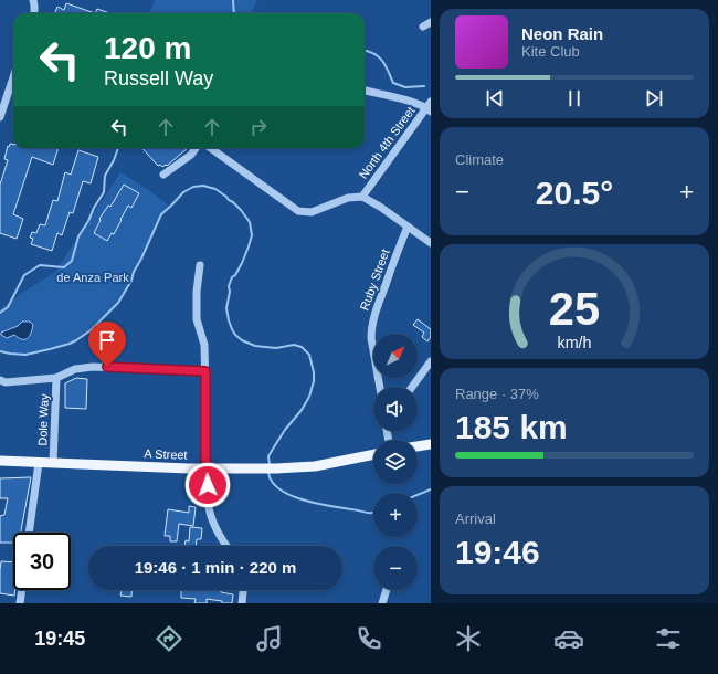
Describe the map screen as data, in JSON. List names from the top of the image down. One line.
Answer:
{"streets":{"main road":["A Street"],"street":["North 4th Street","Ruby Street","Dole Way"]},"crossings":[["Dole Way","A Street"]],"parks":["de Anza Park"],"north":"top right","page":{"turn":["120 m","Russell Way"],"song":["Neon Rain","Kite Club"],"tile":["Climate",["Range · 37%","185 km"],["Arrival","19:46"]],"heat":["−","20.5°","+"],"map_buttons":["+","−"],"limit":"30","trip":"19:46 · 1 min · 220 m","tabs":"19:45","gauge":["25","km/h"]}}
